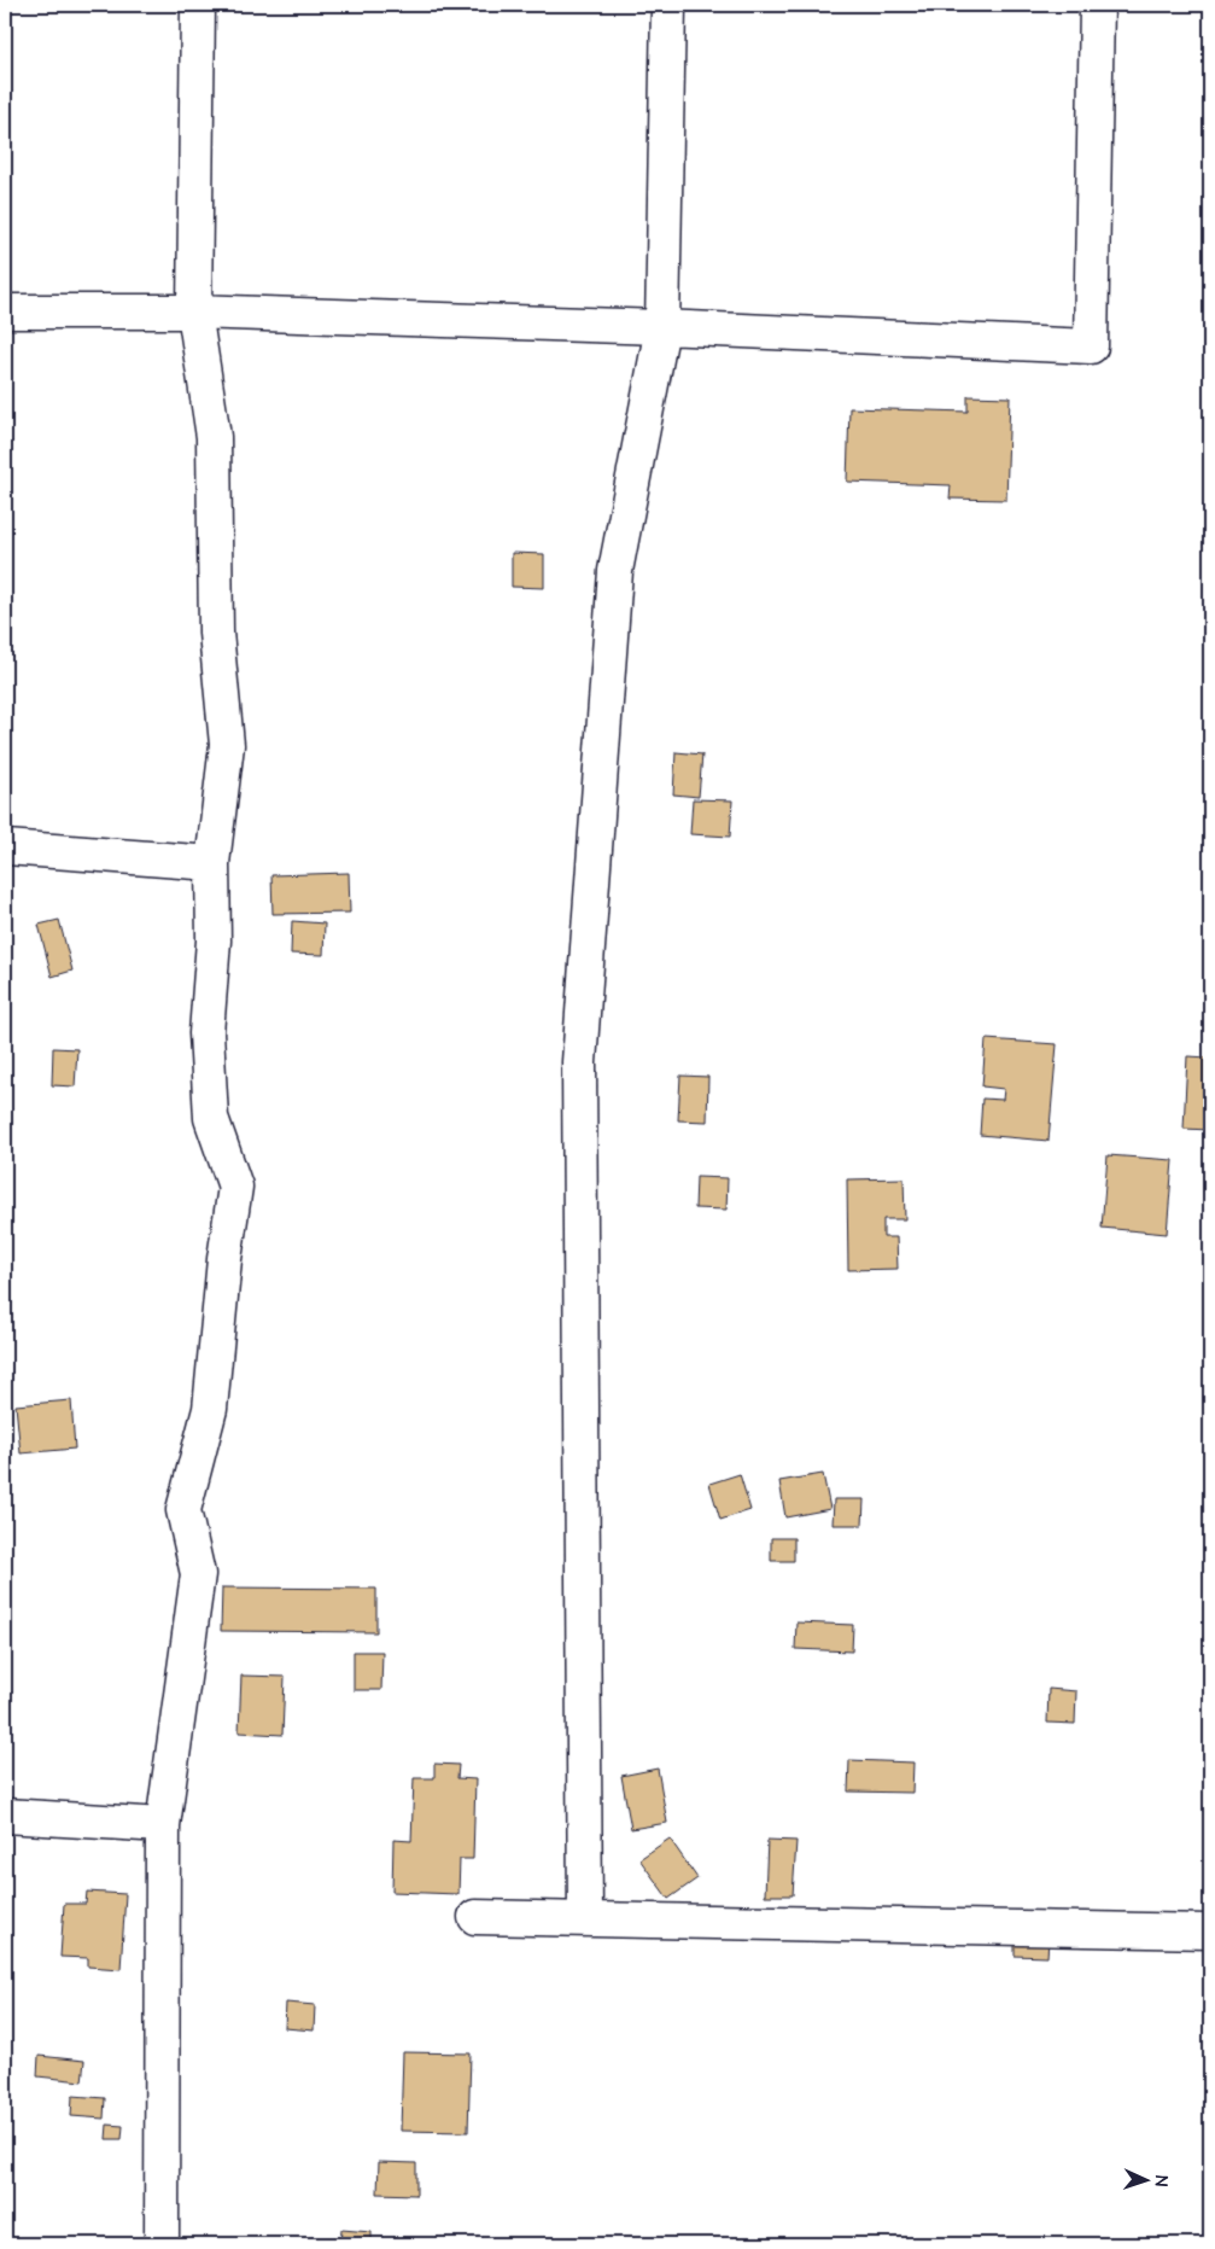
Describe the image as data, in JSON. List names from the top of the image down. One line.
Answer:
{"north":"right"}
